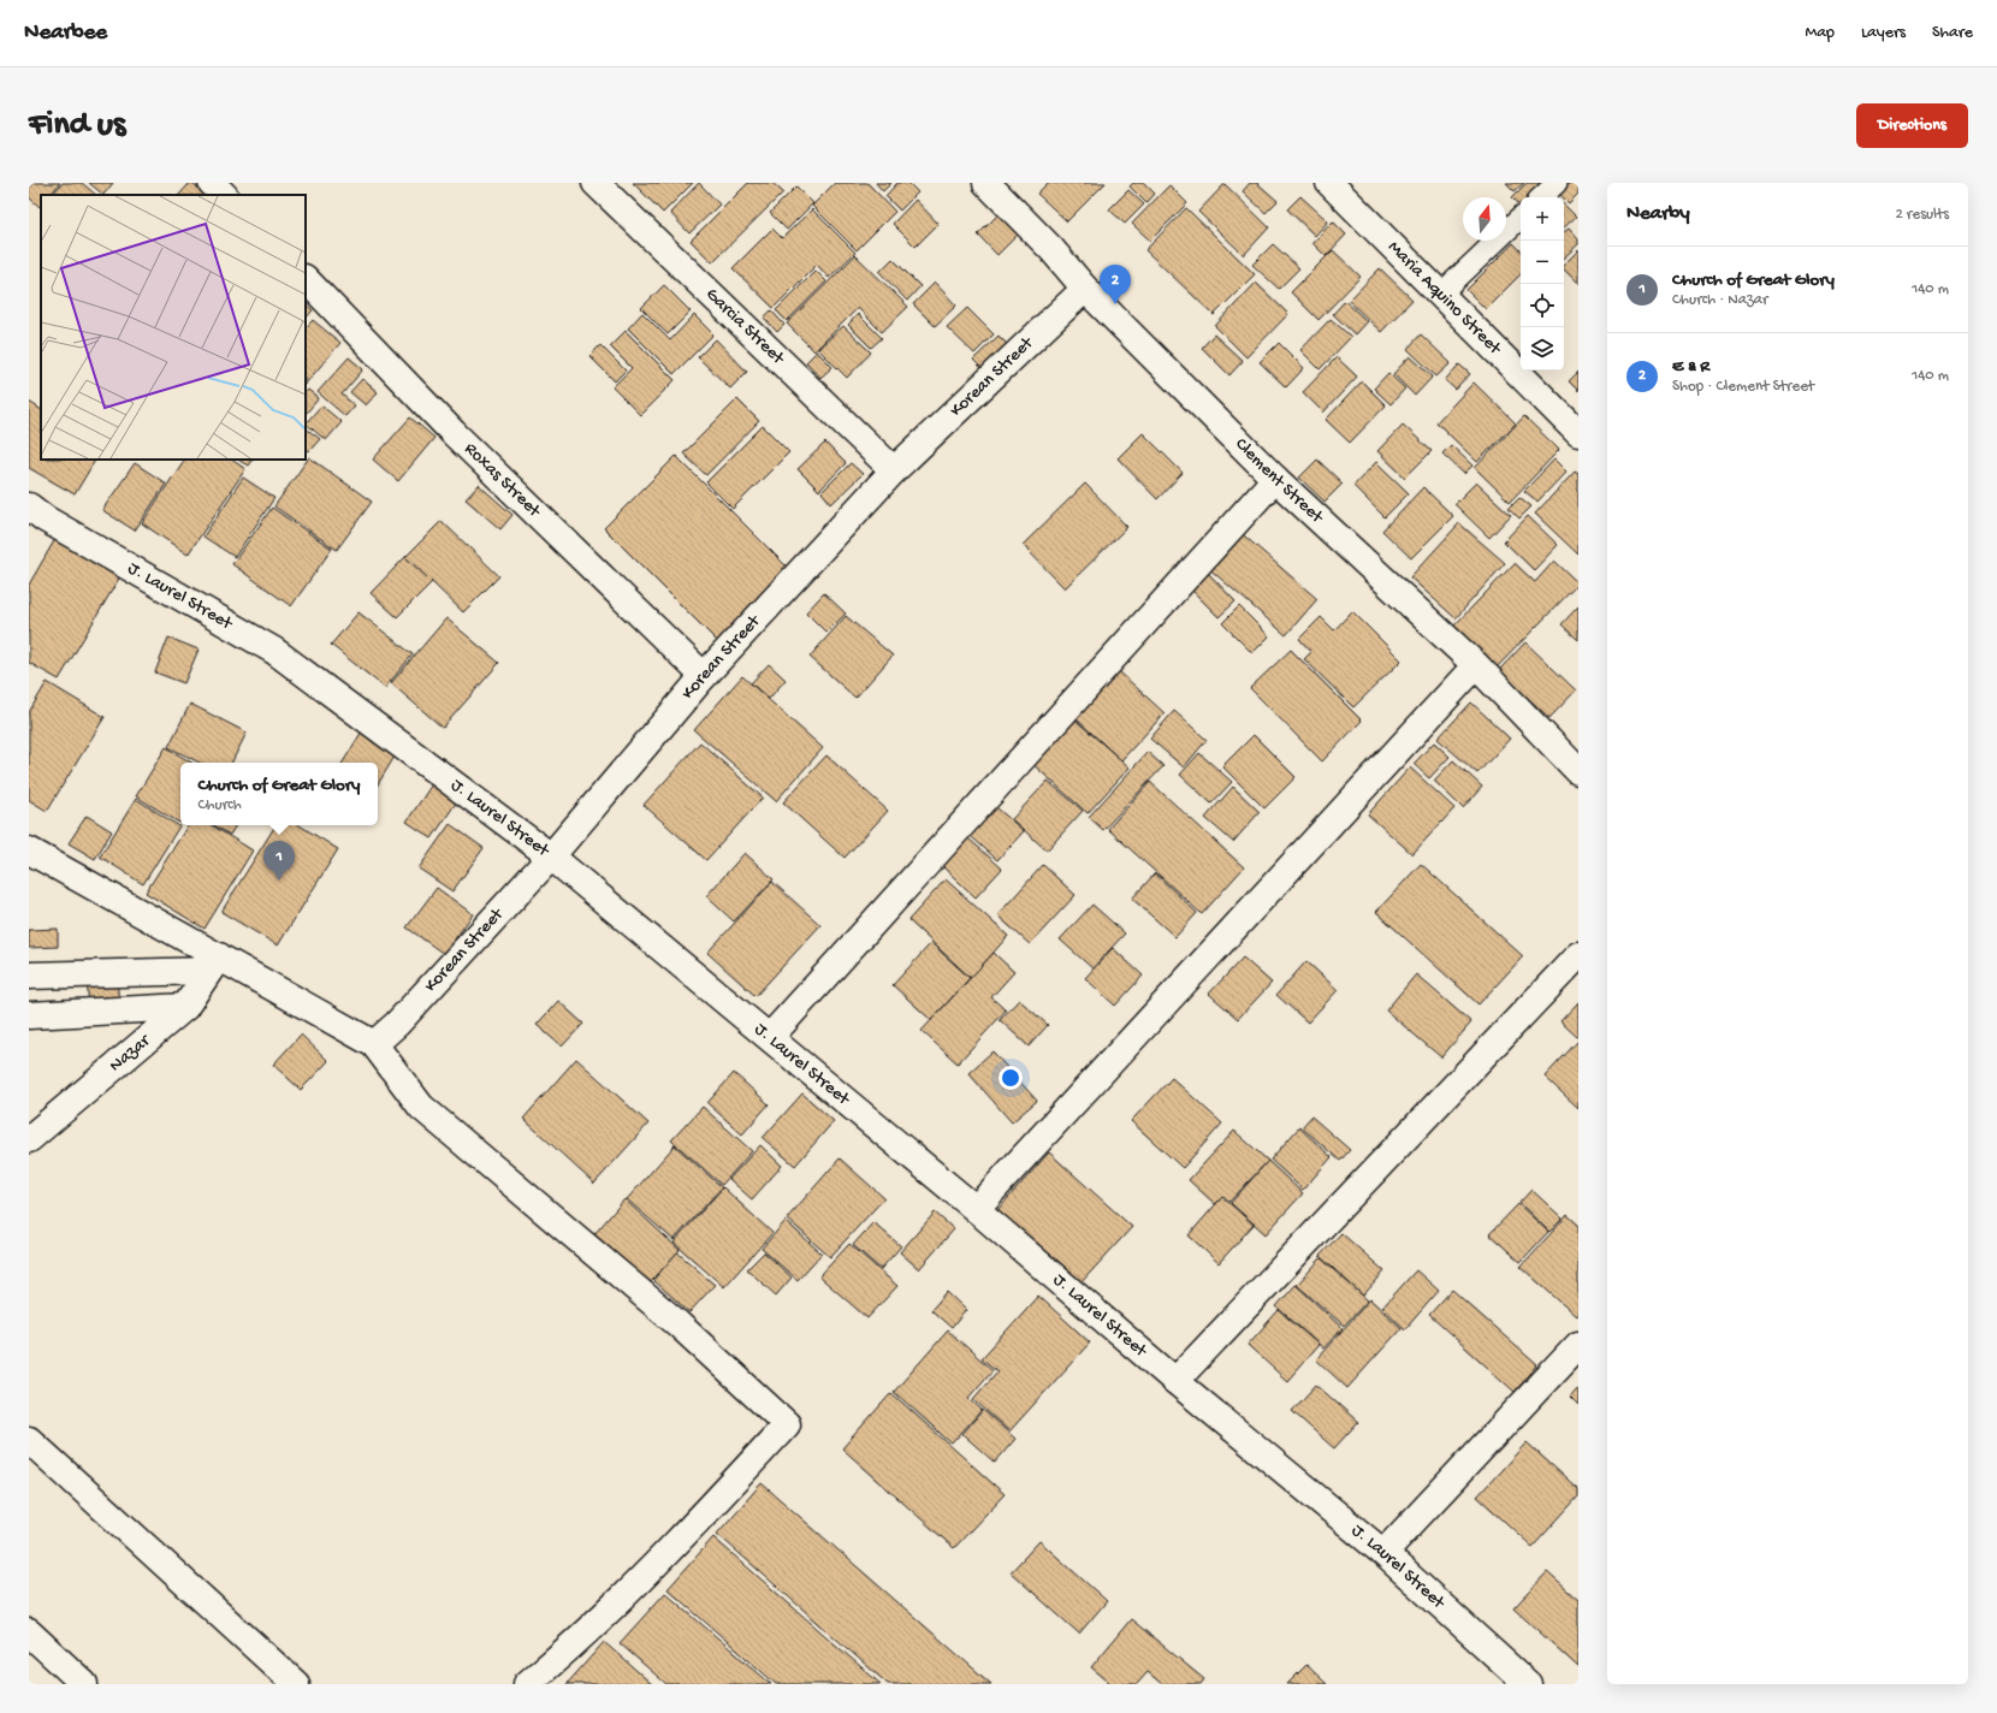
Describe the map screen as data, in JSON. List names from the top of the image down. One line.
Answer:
{"streets":{"street":["Maria Aquino Street","Garcia Street","Korean Street","Roxas Street","Clement Street","J. Laurel Street","Nazar"]},"crossings":[["Garcia Street","Korean Street"],["Korean Street","Roxas Street"],["Korean Street","Clement Street"],["Korean Street","J. Laurel Street"]],"north":"top","page":{"header":"Nearbee","nav":["Map","Layers","Share"],"buttons":"Directions","title":"Find us","heading":["Nearby","2 results"],"map_buttons":["+","−"],"list":[{"mark":"1","name":"Church of Great Glory","note":"Church · Nazar","value":"140 m"},{"mark":"2","name":"E & R","note":"Shop · Clement Street","value":"140 m"}],"pins":["2","1"],"popup":["Church of Great Glory","Church"]}}
